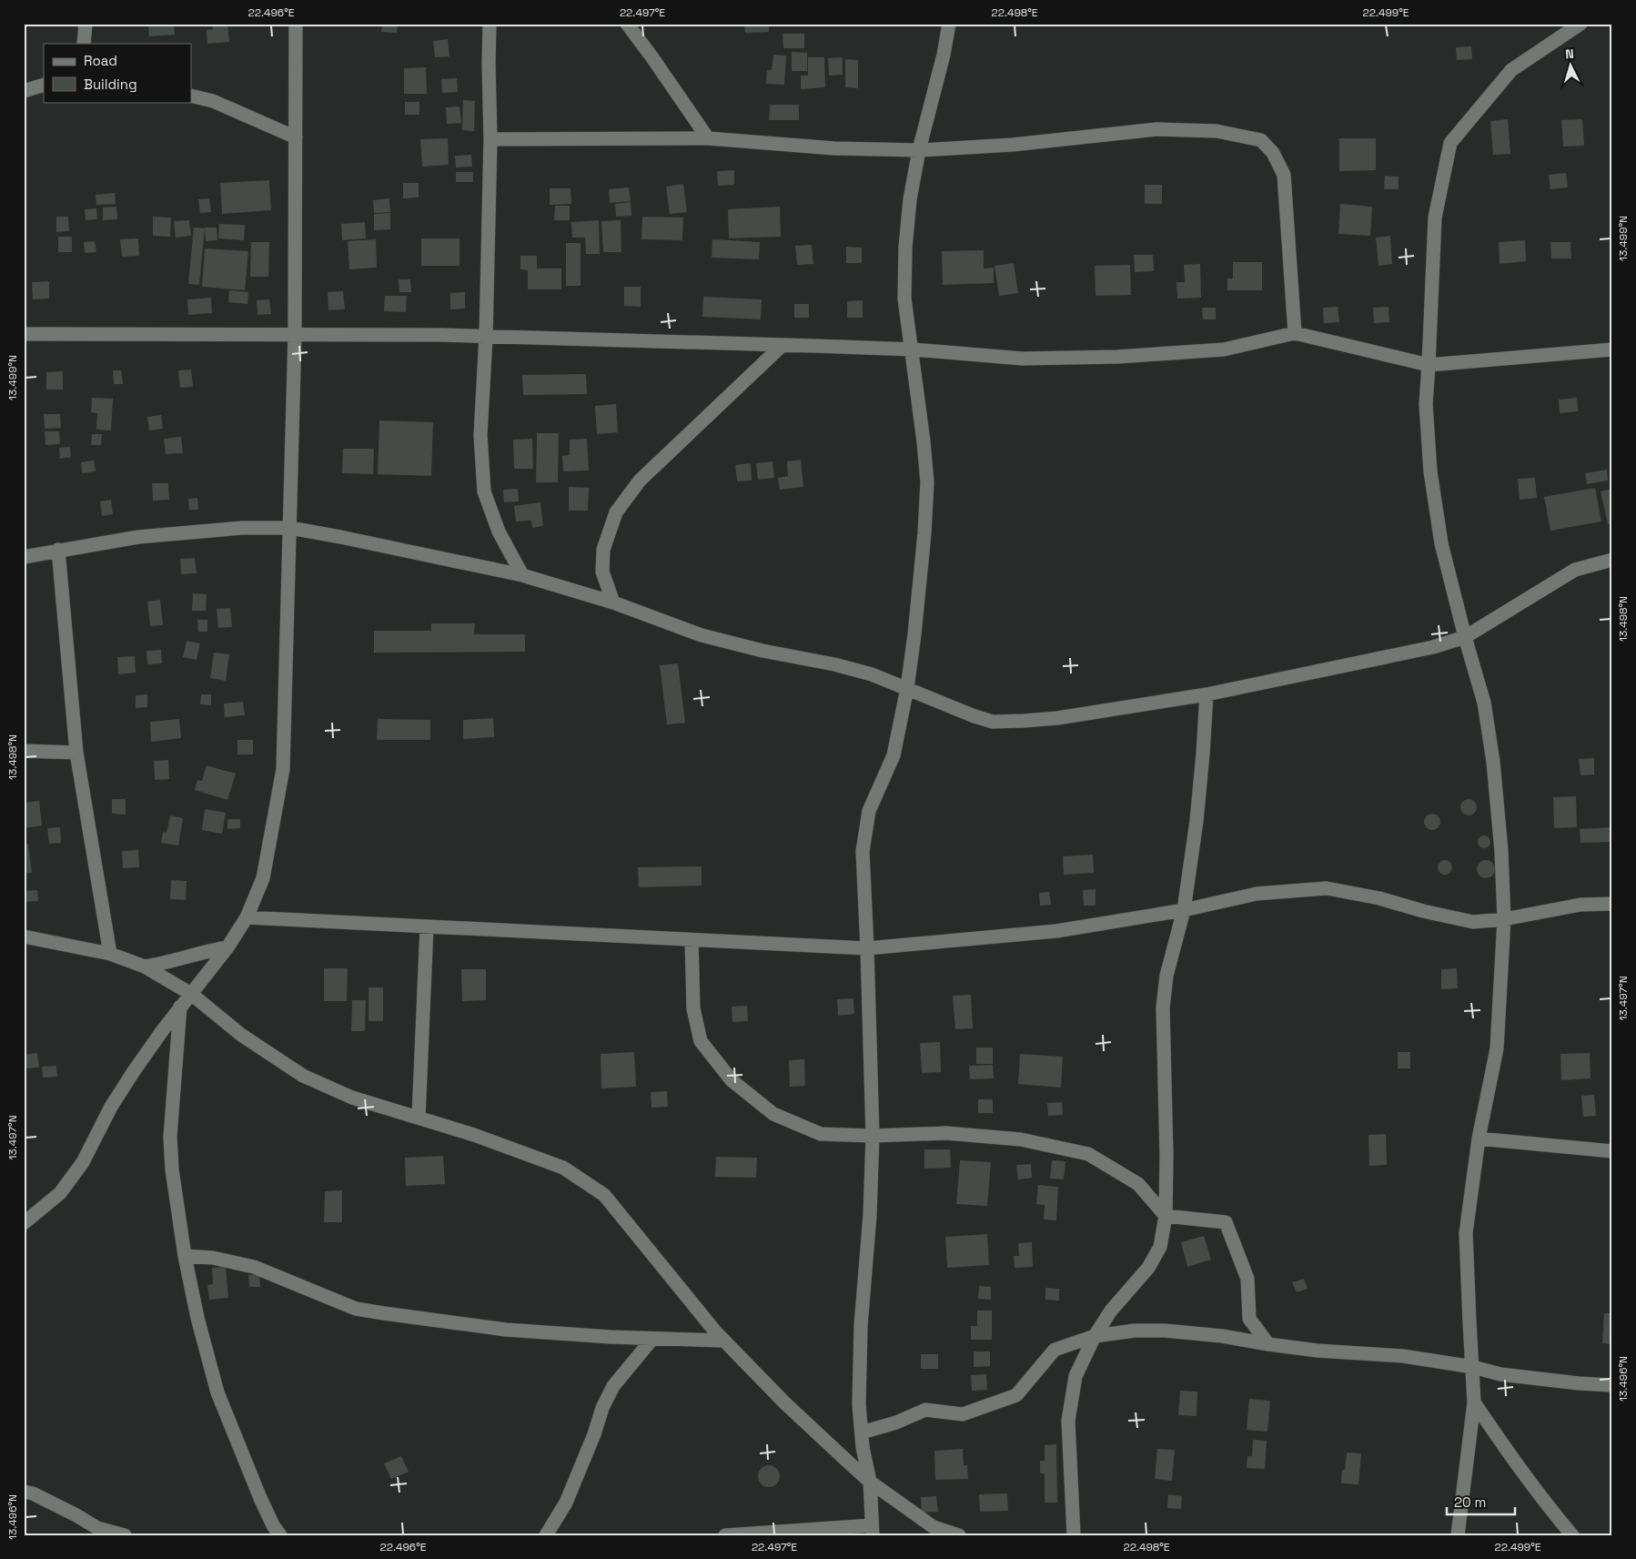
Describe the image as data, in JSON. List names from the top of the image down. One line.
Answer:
{"legend":["Road","Building"],"scale_bar":"20 m","north":"top","coordinates":["22.496°E","22.497°E","22.498°E","22.499°E","13.499°N","13.498°N","13.497°N","13.496°N"]}
